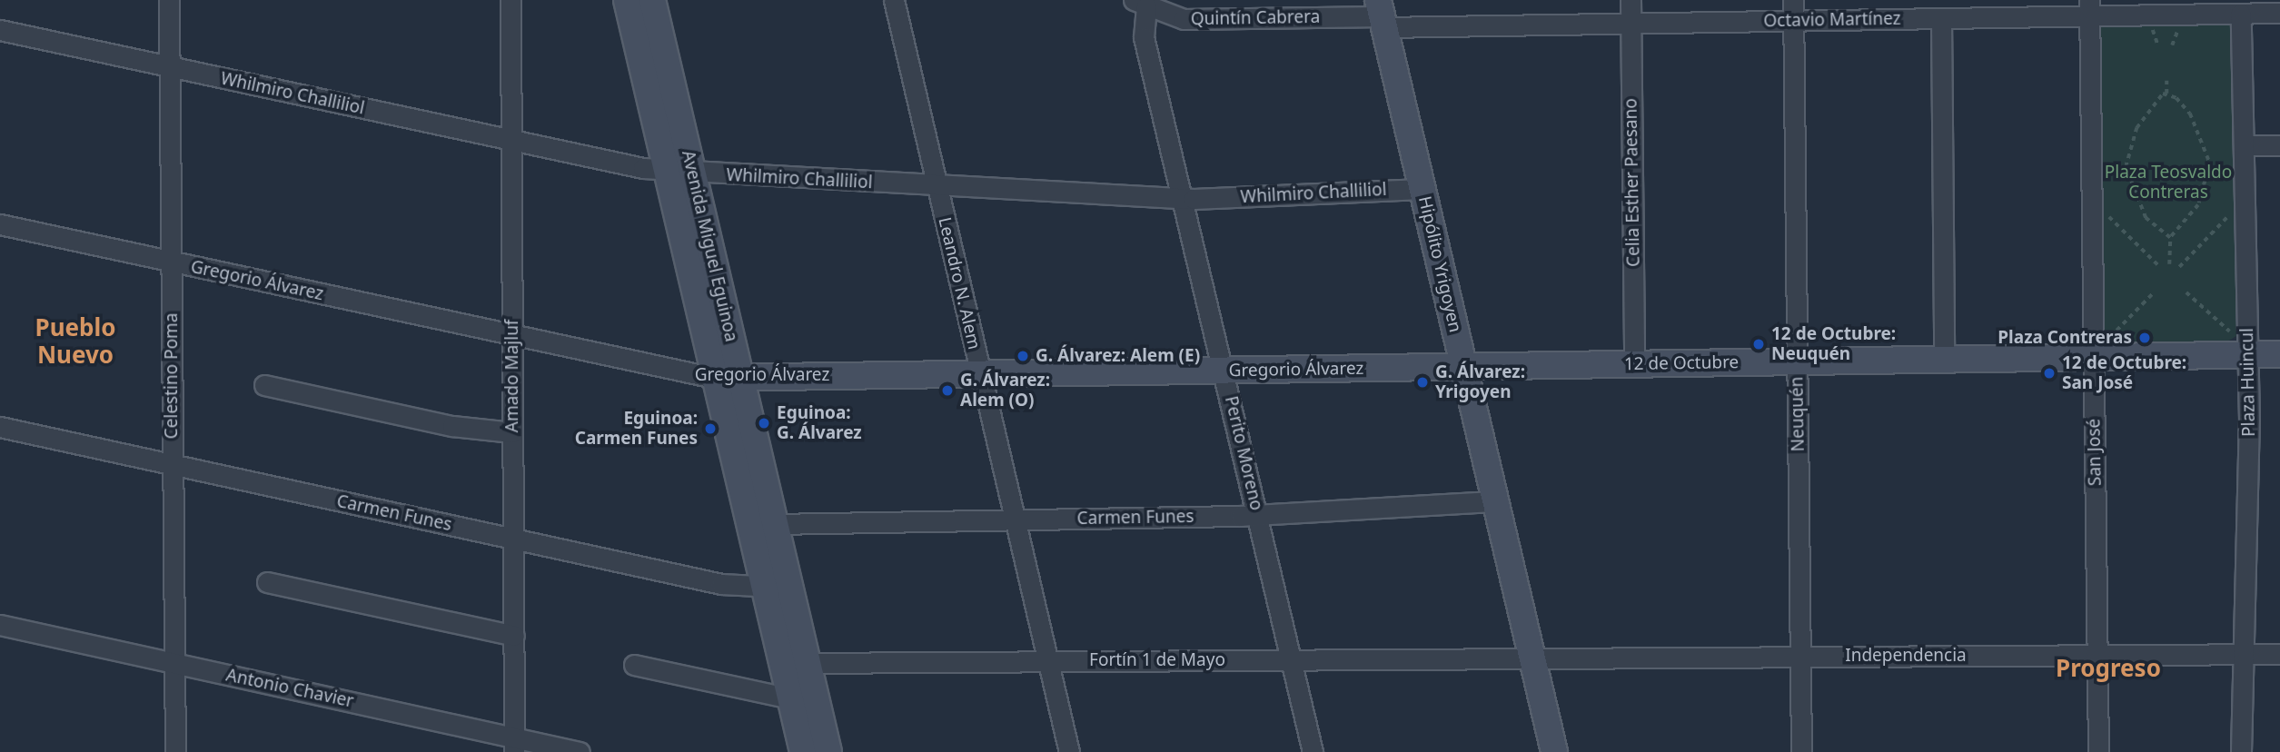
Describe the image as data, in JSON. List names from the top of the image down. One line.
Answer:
{"streets":{"main road":["Avenida Miguel Eguinoa","Hipólito Yrigoyen","Gregorio Álvarez","12 de Octubre"],"street":["Quintín Cabrera","Octavio Martínez","Whilmiro Challiliol","Celia Esther Paesano","Leandro N. Alem","Celestino Poma","Amado Majluf","Plaza Huincul","Neuquén","San José","Perito Moreno","Carmen Funes","Independencia","Fortín 1 de Mayo","Antonio Chavier"]},"crossings":[["Quintín Cabrera","Octavio Martínez"],["Quintín Cabrera","Hipólito Yrigoyen"],["Quintín Cabrera","Perito Moreno"],["Octavio Martínez","Celia Esther Paesano"],["Octavio Martínez","Hipólito Yrigoyen"],["Octavio Martínez","Plaza Huincul"],["Octavio Martínez","Neuquén"],["Octavio Martínez","San José"],["Whilmiro Challiliol","Avenida Miguel Eguinoa"],["Whilmiro Challiliol","Hipólito Yrigoyen"],["Whilmiro Challiliol","Leandro N. Alem"],["Whilmiro Challiliol","Celestino Poma"],["Whilmiro Challiliol","Amado Majluf"],["Whilmiro Challiliol","Perito Moreno"],["Celia Esther Paesano","12 de Octubre"],["Avenida Miguel Eguinoa","Gregorio Álvarez"],["Avenida Miguel Eguinoa","Carmen Funes"],["Avenida Miguel Eguinoa","Fortín 1 de Mayo"],["Hipólito Yrigoyen","Gregorio Álvarez"],["Hipólito Yrigoyen","12 de Octubre"],["Hipólito Yrigoyen","Carmen Funes"],["Hipólito Yrigoyen","Independencia"],["Hipólito Yrigoyen","Fortín 1 de Mayo"],["Gregorio Álvarez","Leandro N. Alem"],["Gregorio Álvarez","12 de Octubre"],["Gregorio Álvarez","Celestino Poma"],["Gregorio Álvarez","Amado Majluf"],["Gregorio Álvarez","Perito Moreno"],["Leandro N. Alem","Carmen Funes"],["Leandro N. Alem","Fortín 1 de Mayo"],["12 de Octubre","Plaza Huincul"],["12 de Octubre","Neuquén"],["12 de Octubre","San José"],["Celestino Poma","Carmen Funes"],["Celestino Poma","Antonio Chavier"],["Amado Majluf","Carmen Funes"],["Amado Majluf","Antonio Chavier"],["Plaza Huincul","Independencia"],["Neuquén","Independencia"],["San José","Independencia"],["Perito Moreno","Carmen Funes"],["Perito Moreno","Fortín 1 de Mayo"],["Independencia","Fortín 1 de Mayo"]],"districts":["Pueblo Nuevo","Progreso"],"parks":["Plaza Teosvaldo Contreras"],"places":["Plaza Contreras","12 de Octubre: Neuquén","G. Álvarez: Alem (E)","12 de Octubre: San José","G. Álvarez: Yrigoyen","G. Álvarez: Alem (O)","Eguinoa: G. Álvarez","Eguinoa: Carmen Funes"]}
